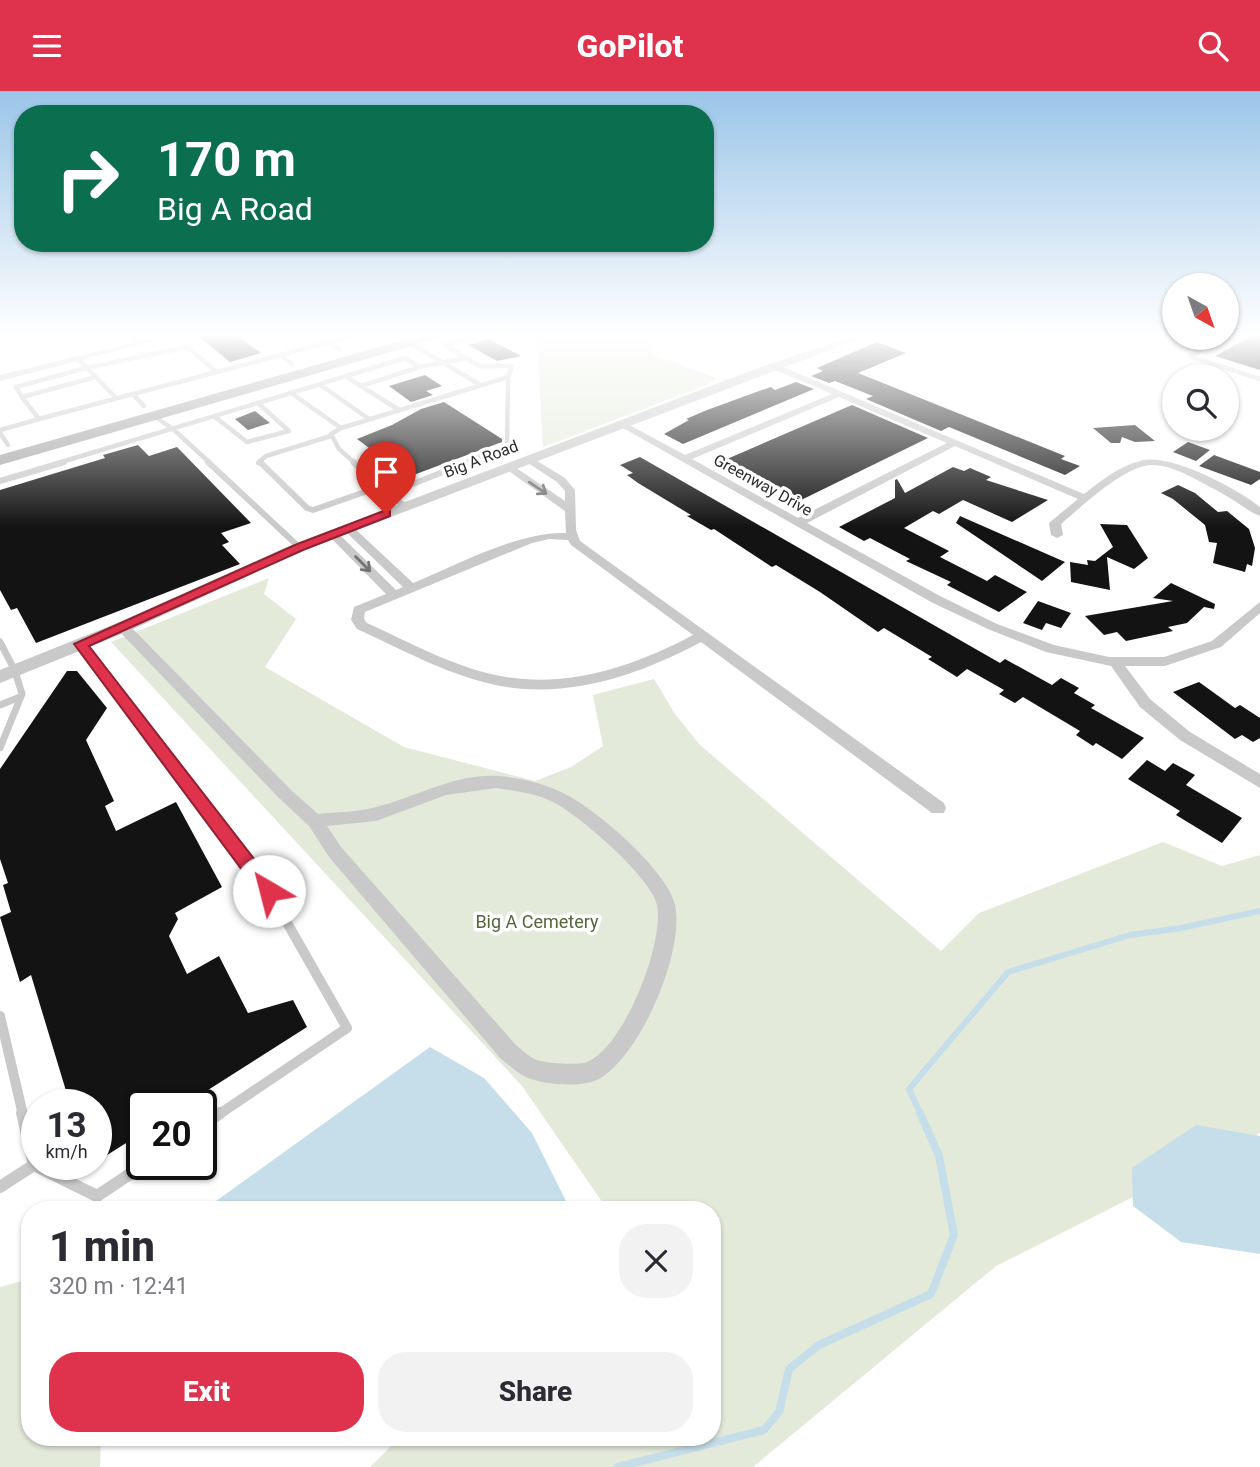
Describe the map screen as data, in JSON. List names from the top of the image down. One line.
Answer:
{"streets":{"street":["Big A Road","Greenway Drive"]},"crossings":[["Big A Road","Greenway Drive"]],"parks":["Big A Cemetery"],"north":"bottom right","page":{"header":"GoPilot","turn":["170 m","Big A Road"],"speed":"13 km/h","limit":"20","heading":["1 min","320 m · 12:41"],"buttons":["Exit","Share"]}}
